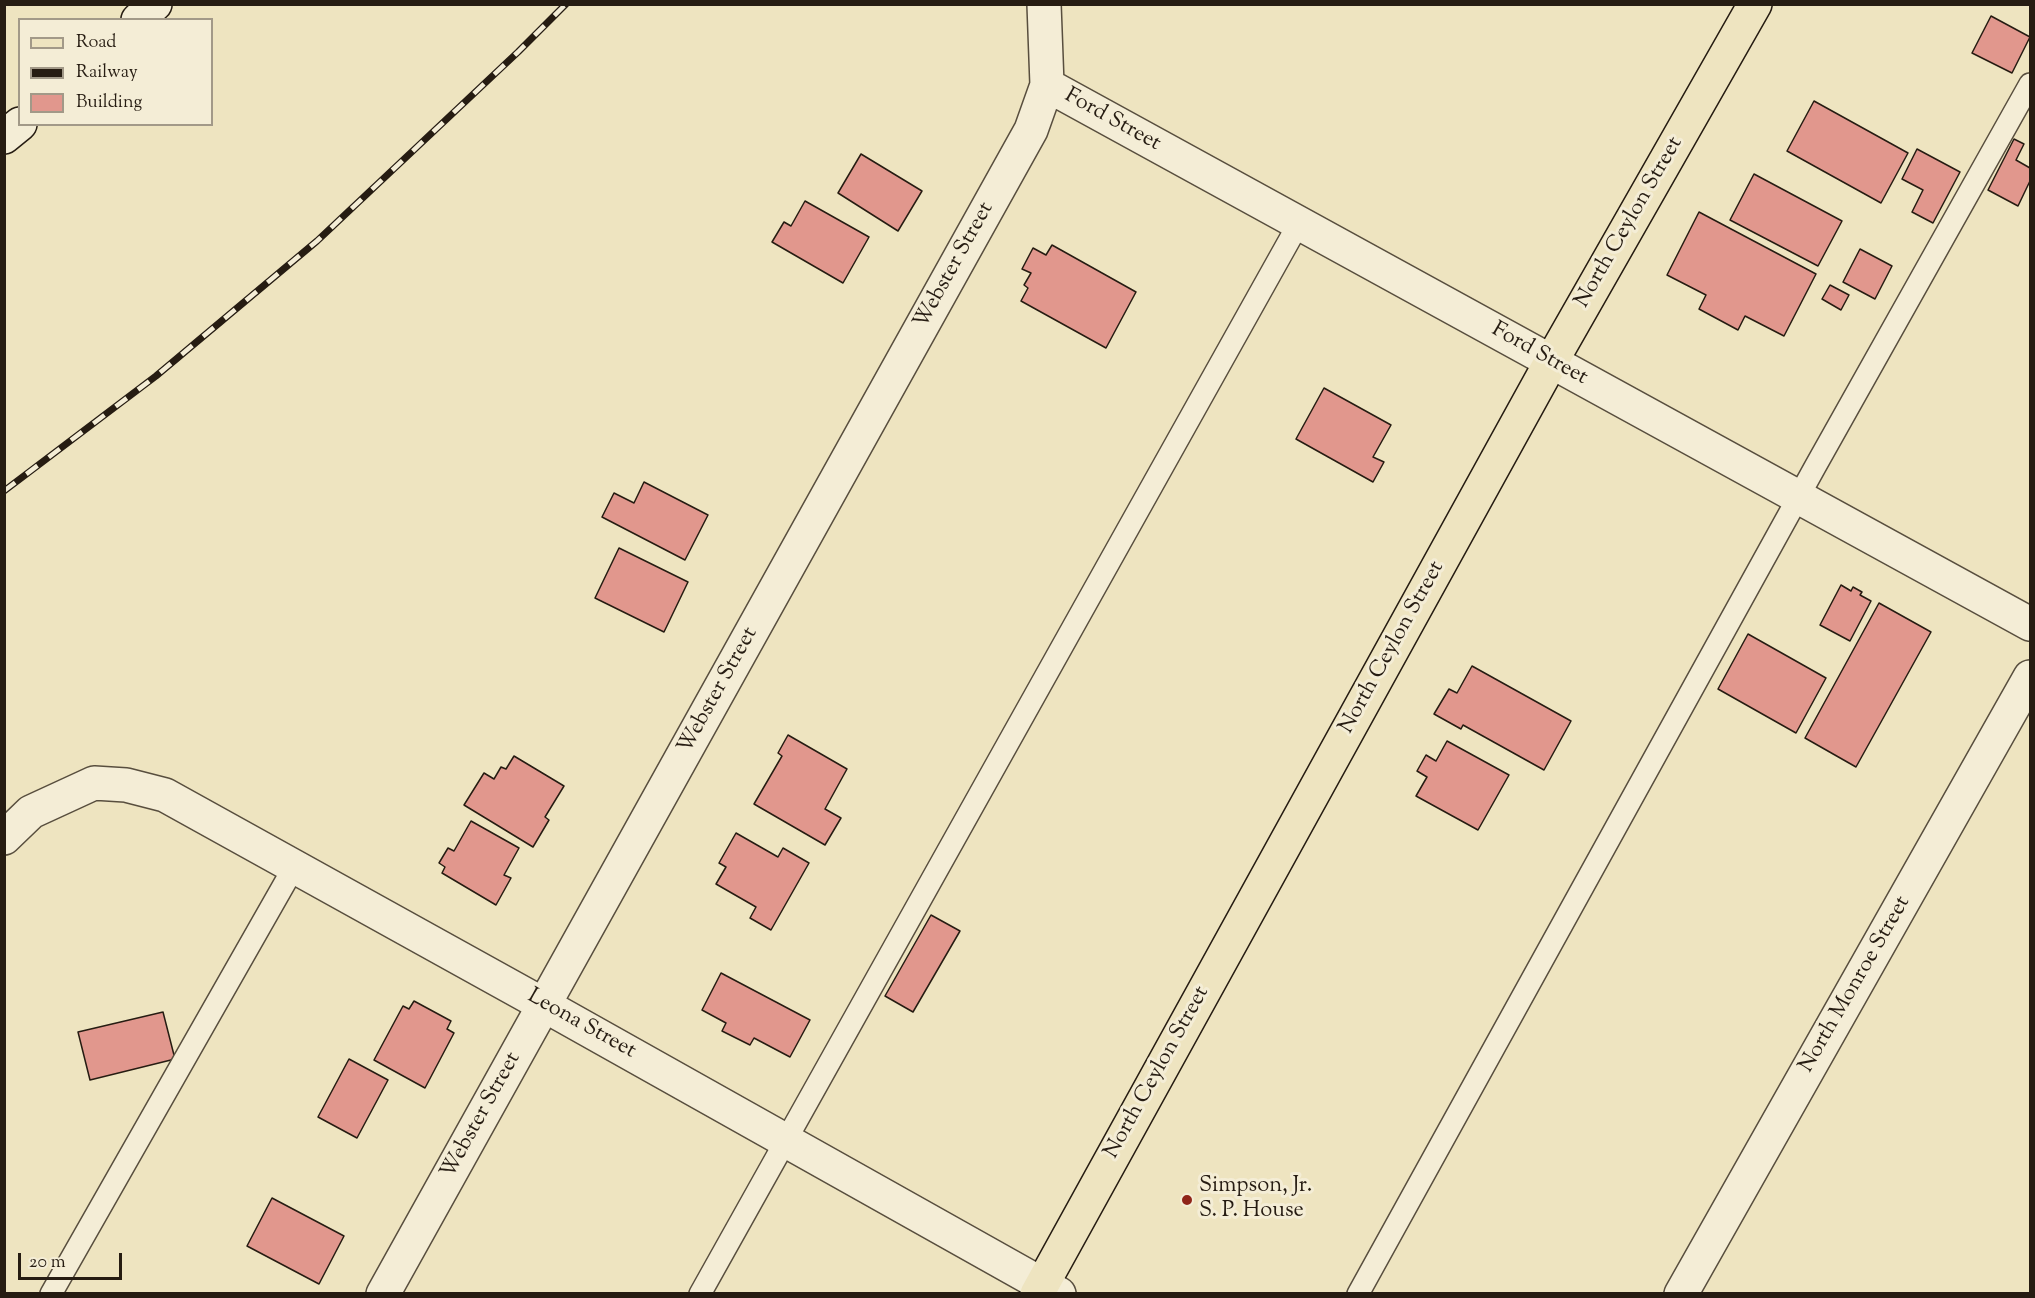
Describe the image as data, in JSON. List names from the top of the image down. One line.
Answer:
{"streets":{"main road":["North Ceylon Street"],"street":["Ford Street","Webster Street","North Monroe Street","Leona Street"]},"crossings":[["Ford Street","North Ceylon Street"],["Ford Street","Webster Street"],["North Ceylon Street","Leona Street"],["Webster Street","Leona Street"]],"places":["Simpson, Jr. S. P. House"],"legend":["Road","Railway","Building"],"scale_bar":"20 m"}
